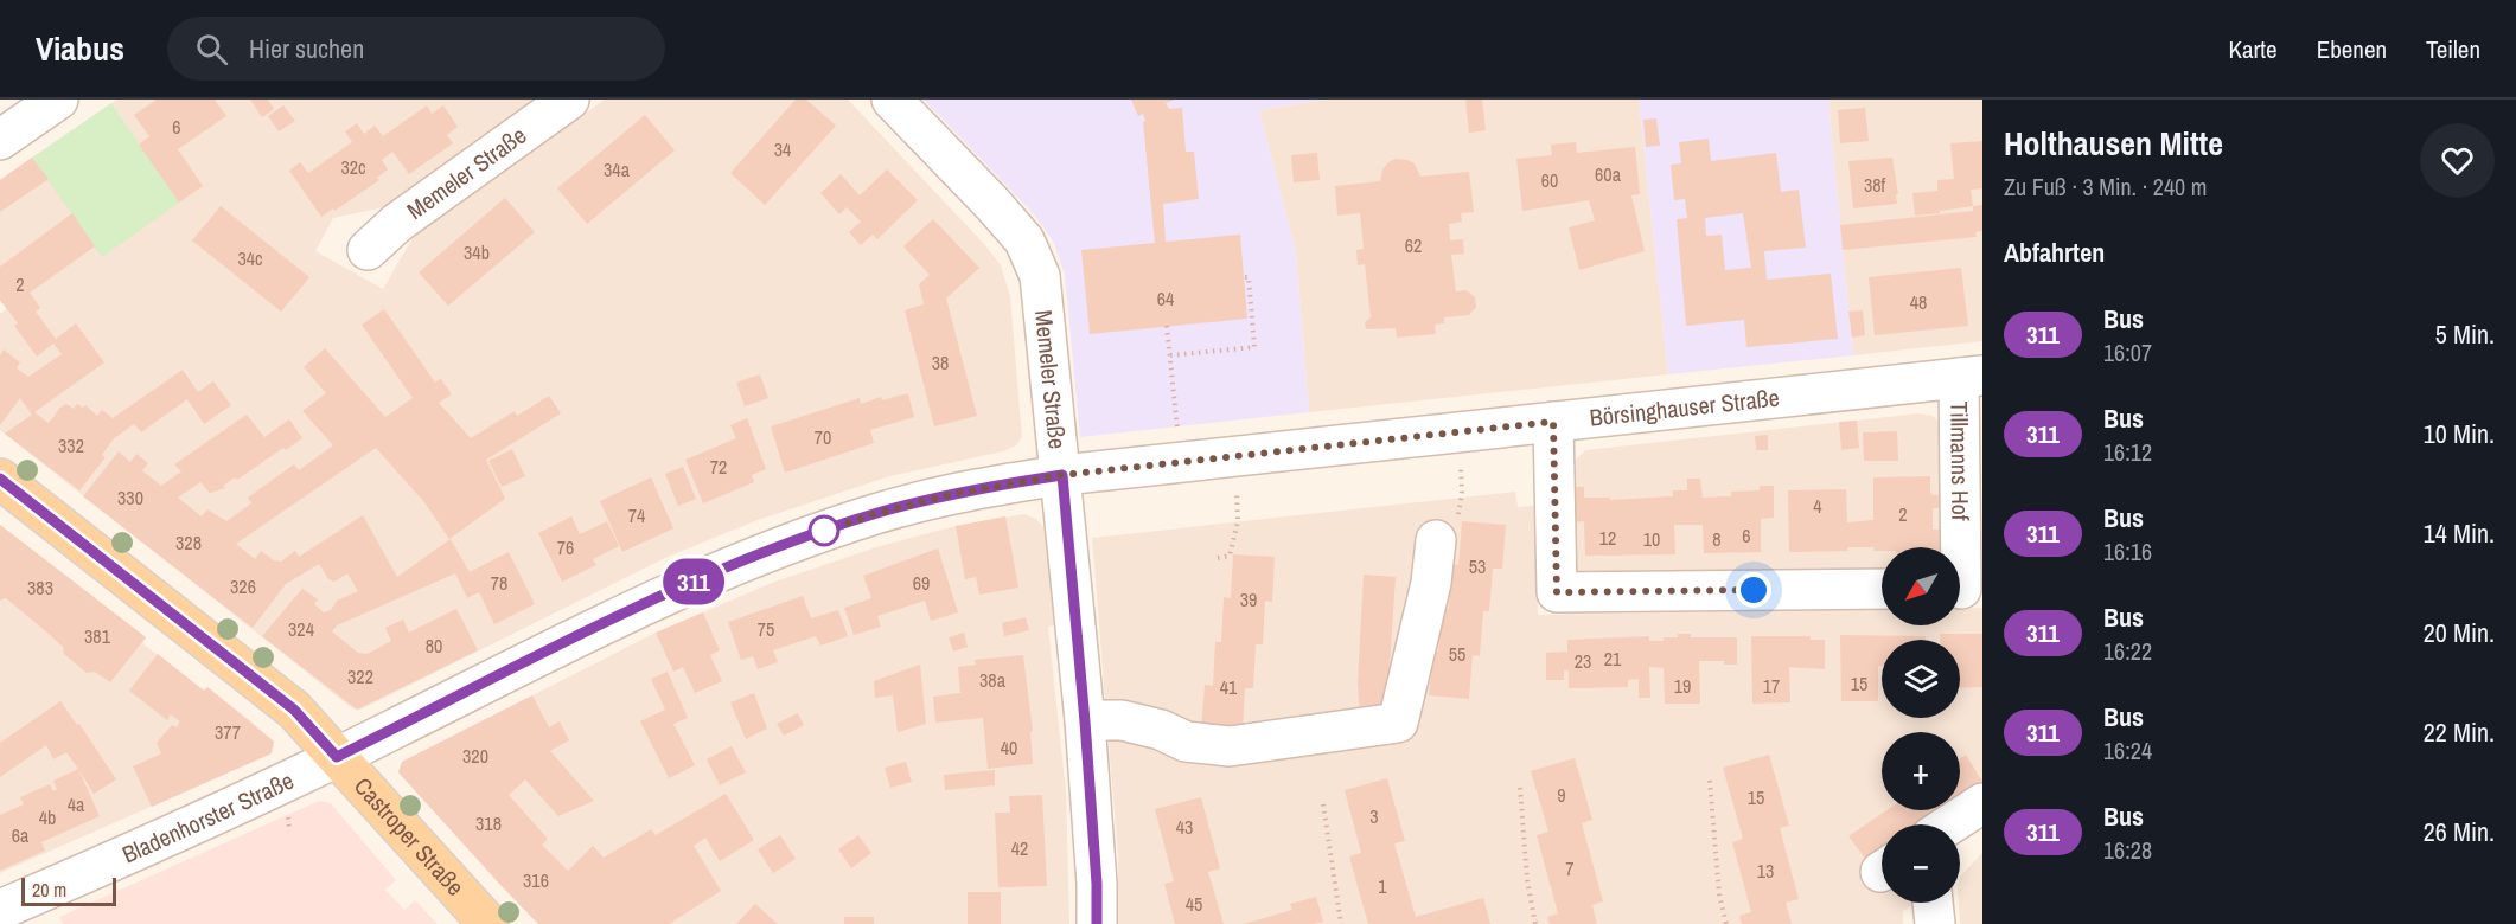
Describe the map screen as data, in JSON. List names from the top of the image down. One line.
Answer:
{"streets":{"main road":["Castroper Straße"],"street":["Memeler Straße","Börsinghauser Straße","Tillmanns Hof","Bladenhorster Straße"]},"crossings":[["Memeler Straße","Börsinghauser Straße"],["Börsinghauser Straße","Tillmanns Hof"],["Börsinghauser Straße","Bladenhorster Straße"],["Börsinghauser Straße","Castroper Straße"],["Bladenhorster Straße","Castroper Straße"]],"lines":["bus line 311"],"house_numbers":["6","34","32c","34a","60a","60","38f","62","34b","34c","2","64","48","38","70","332","72","330","4","2","74","6","12","10","8","328","76","53","78","69","326","383","39","324","75","381","80","55","21","23","322","38a","15","19","17","41","377","40","320","9","15","4a","3","4b","318","43","6a","42","7","13","316","1","45"],"scale_bar":"20 m","north":"bottom left","page":{"header":"Viabus","search":"Hier suchen","nav":["Karte","Ebenen","Teilen"],"on_map":"311","heading":[["Holthausen Mitte","Zu Fuß · 3 Min. · 240 m"],"Abfahrten"],"list":[{"mark":"311","name":"Bus","note":"16:07","value":"5 Min."},{"mark":"311","name":"Bus","note":"16:12","value":"10 Min."},{"mark":"311","name":"Bus","note":"16:16","value":"14 Min."},{"mark":"311","name":"Bus","note":"16:22","value":"20 Min."},{"mark":"311","name":"Bus","note":"16:24","value":"22 Min."},{"mark":"311","name":"Bus","note":"16:28","value":"26 Min."}],"map_buttons":["+","−"],"scale":"20 m"}}
